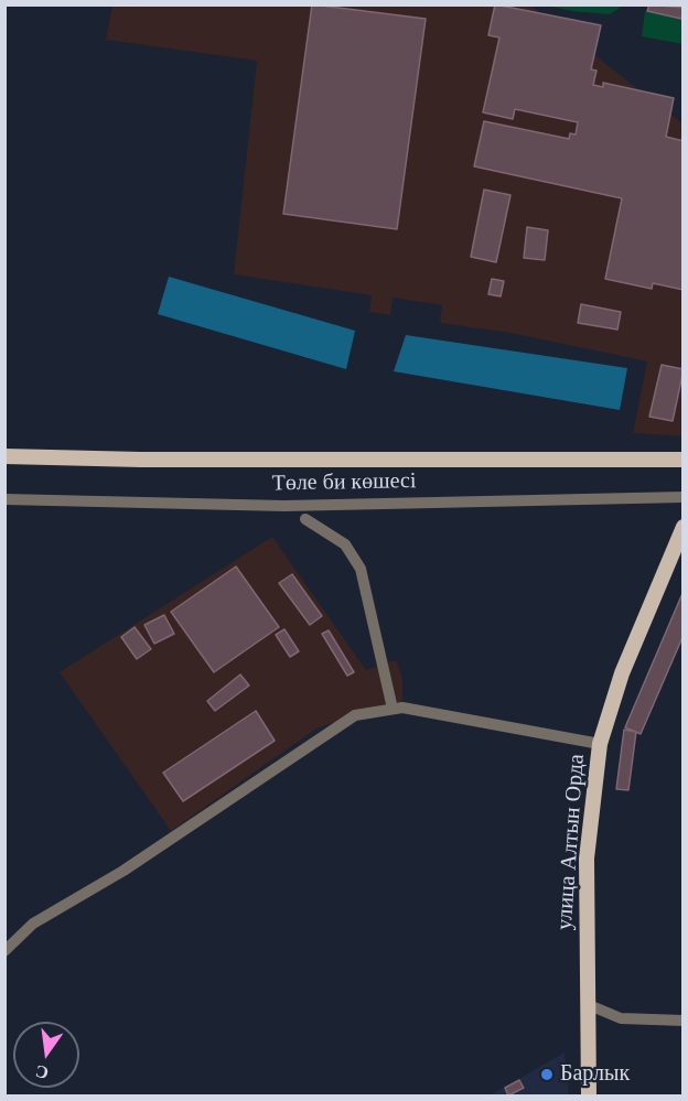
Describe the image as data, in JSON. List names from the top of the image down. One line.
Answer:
{"streets":{"main road":["Төле би көшесі","улица Алтын Орда"]},"places":["Барлык"],"north":"bottom"}
